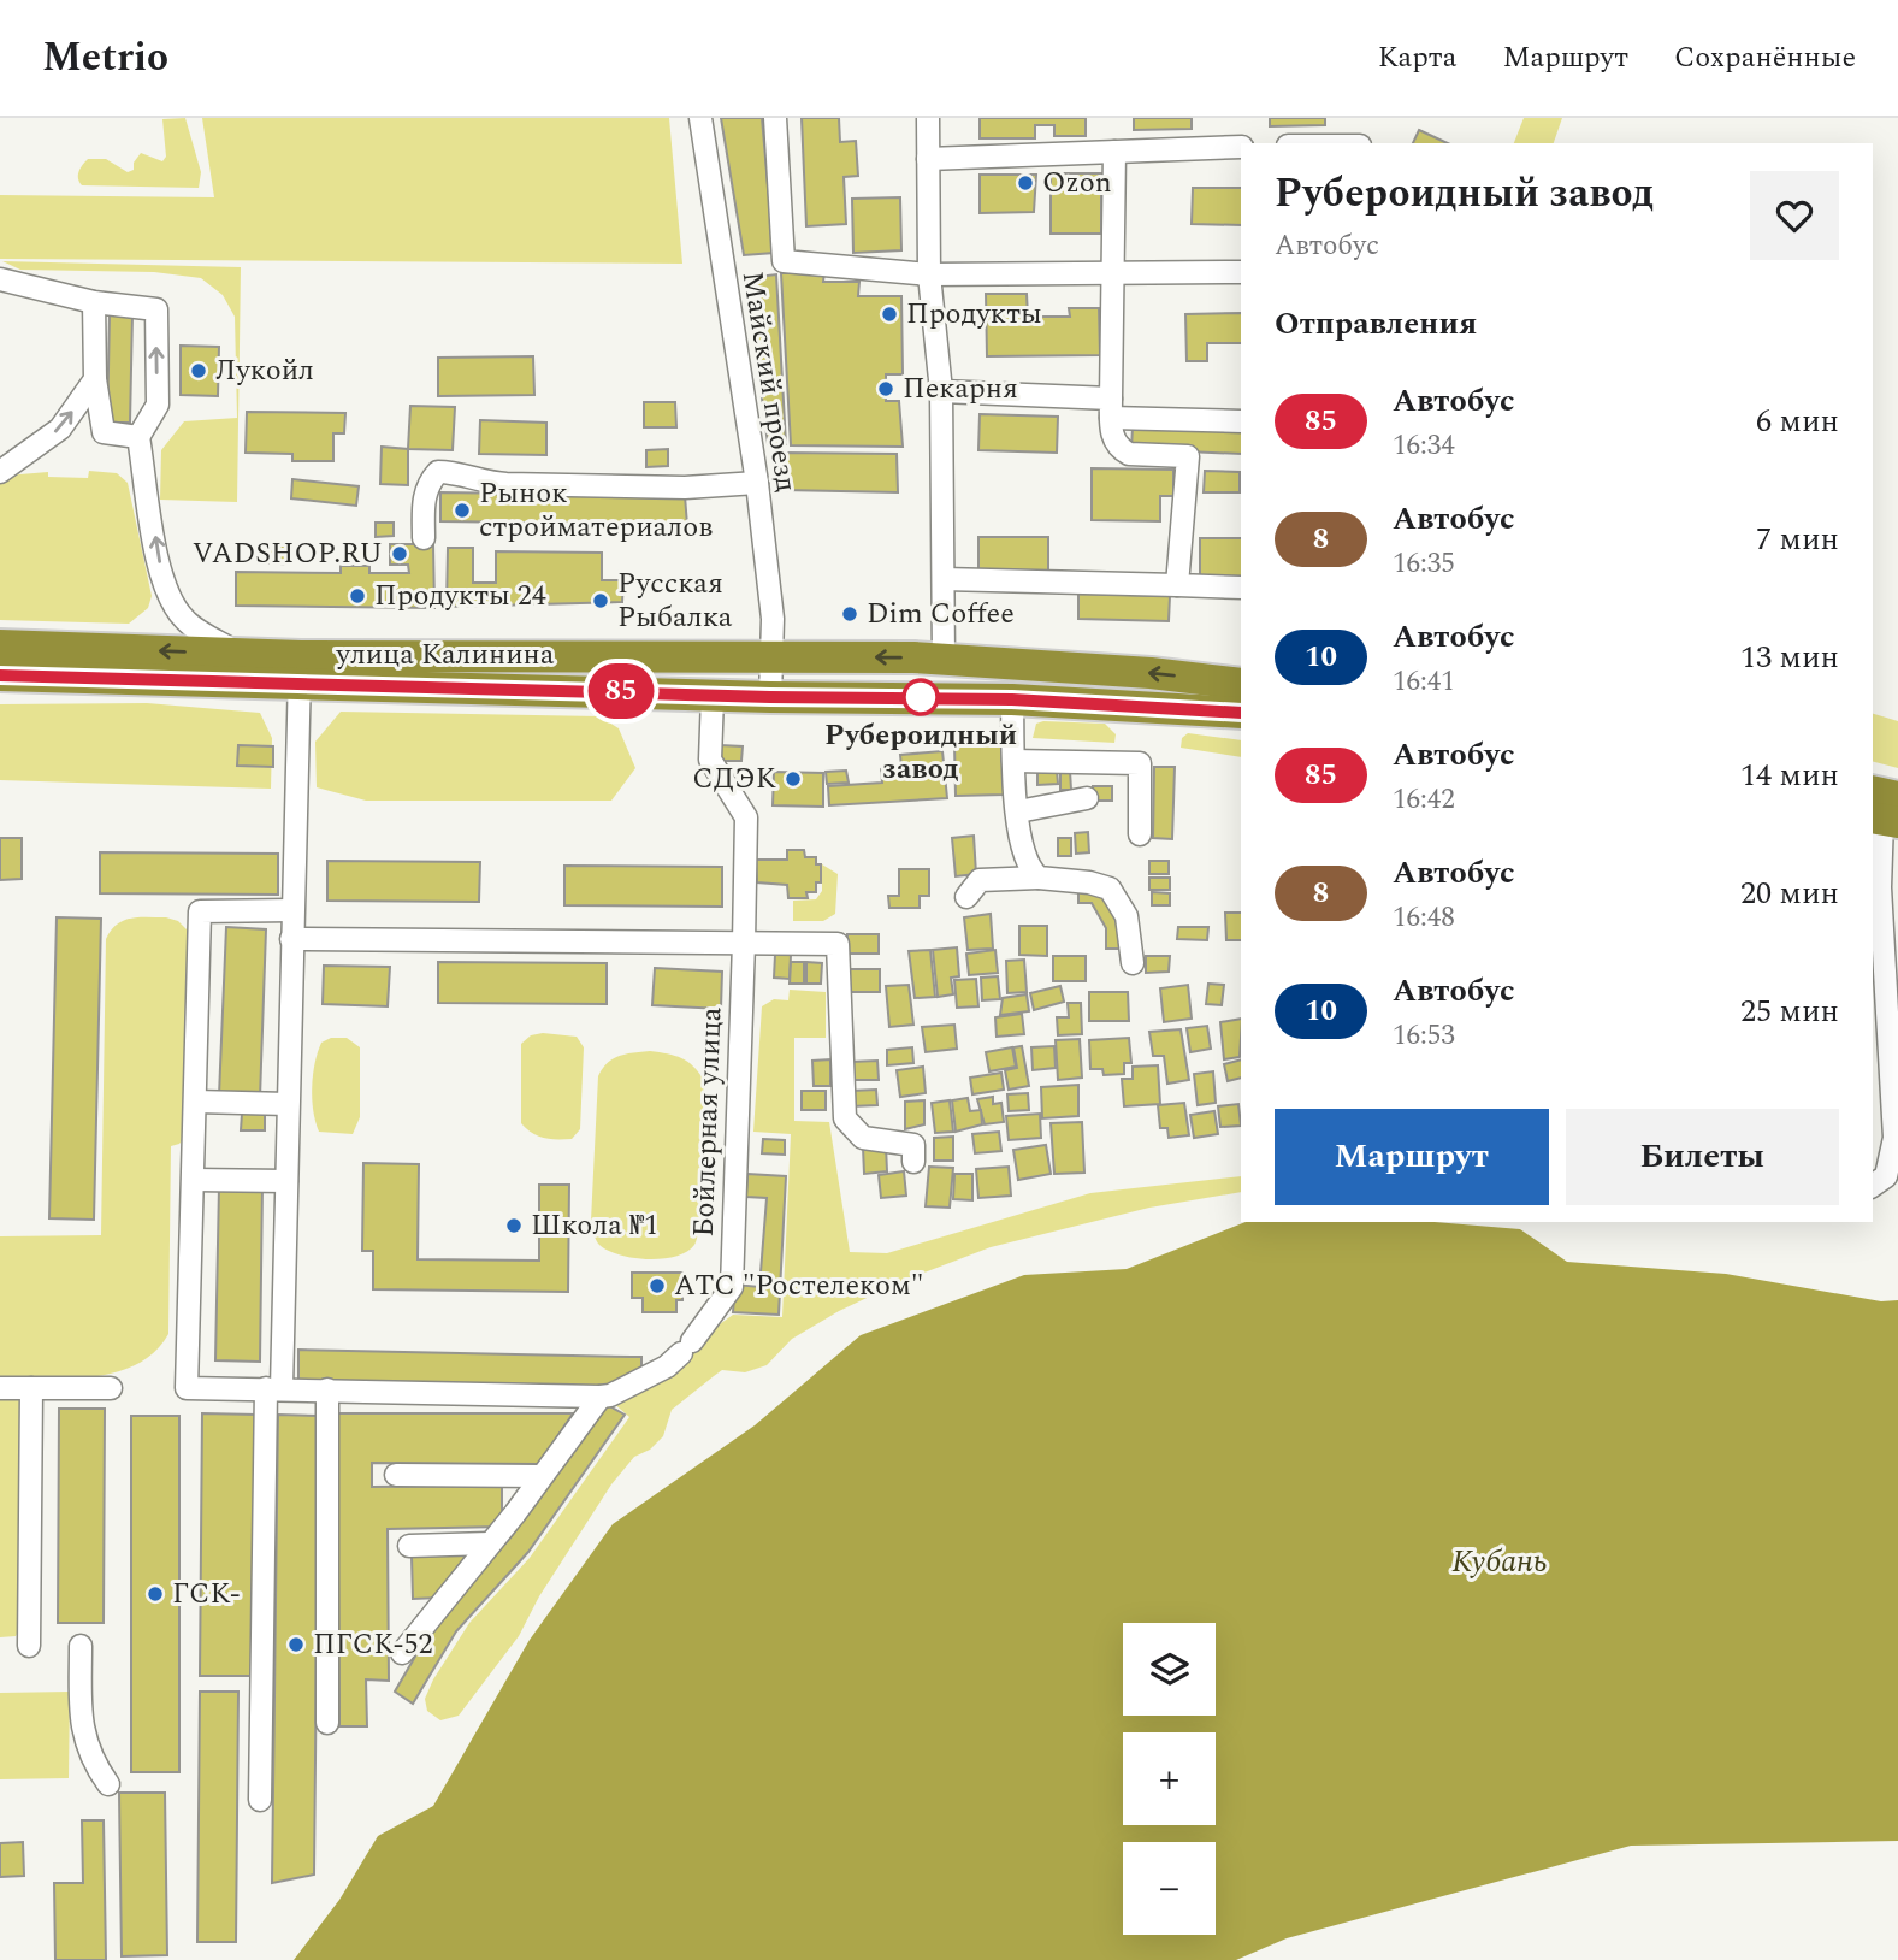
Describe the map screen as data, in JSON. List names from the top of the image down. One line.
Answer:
{"streets":{"highway":["улица Калинина"],"street":["Майский проезд","Бойлерная улица"]},"crossings":[["Майский проезд","улица Калинина"],["улица Калинина","Бойлерная улица"]],"water":["Кубань"],"places":["Ozon","Продукты","Лукойл","Пекарня","Рынок стройматериалов","VADSHOP.RU","Продукты 24","Русская Рыбалка","Dim Coffee","Рубероидный завод","СДЭК","Школа №1","АТС \"Ростелеком\"","ГСК-","ПГСК-52"],"lines":["bus line 85"],"page":{"header":"Metrio","nav":["Карта","Маршрут","Сохранённые"],"on_map":"85","heading":[["Рубероидный завод","Автобус"],"Отправления"],"list":[{"mark":"85","name":"Автобус","note":"16:34","value":"6 мин"},{"mark":"8","name":"Автобус","note":"16:35","value":"7 мин"},{"mark":"10","name":"Автобус","note":"16:41","value":"13 мин"},{"mark":"85","name":"Автобус","note":"16:42","value":"14 мин"},{"mark":"8","name":"Автобус","note":"16:48","value":"20 мин"},{"mark":"10","name":"Автобус","note":"16:53","value":"25 мин"}],"buttons":["Маршрут","Билеты"],"map_buttons":["+","−"]}}
